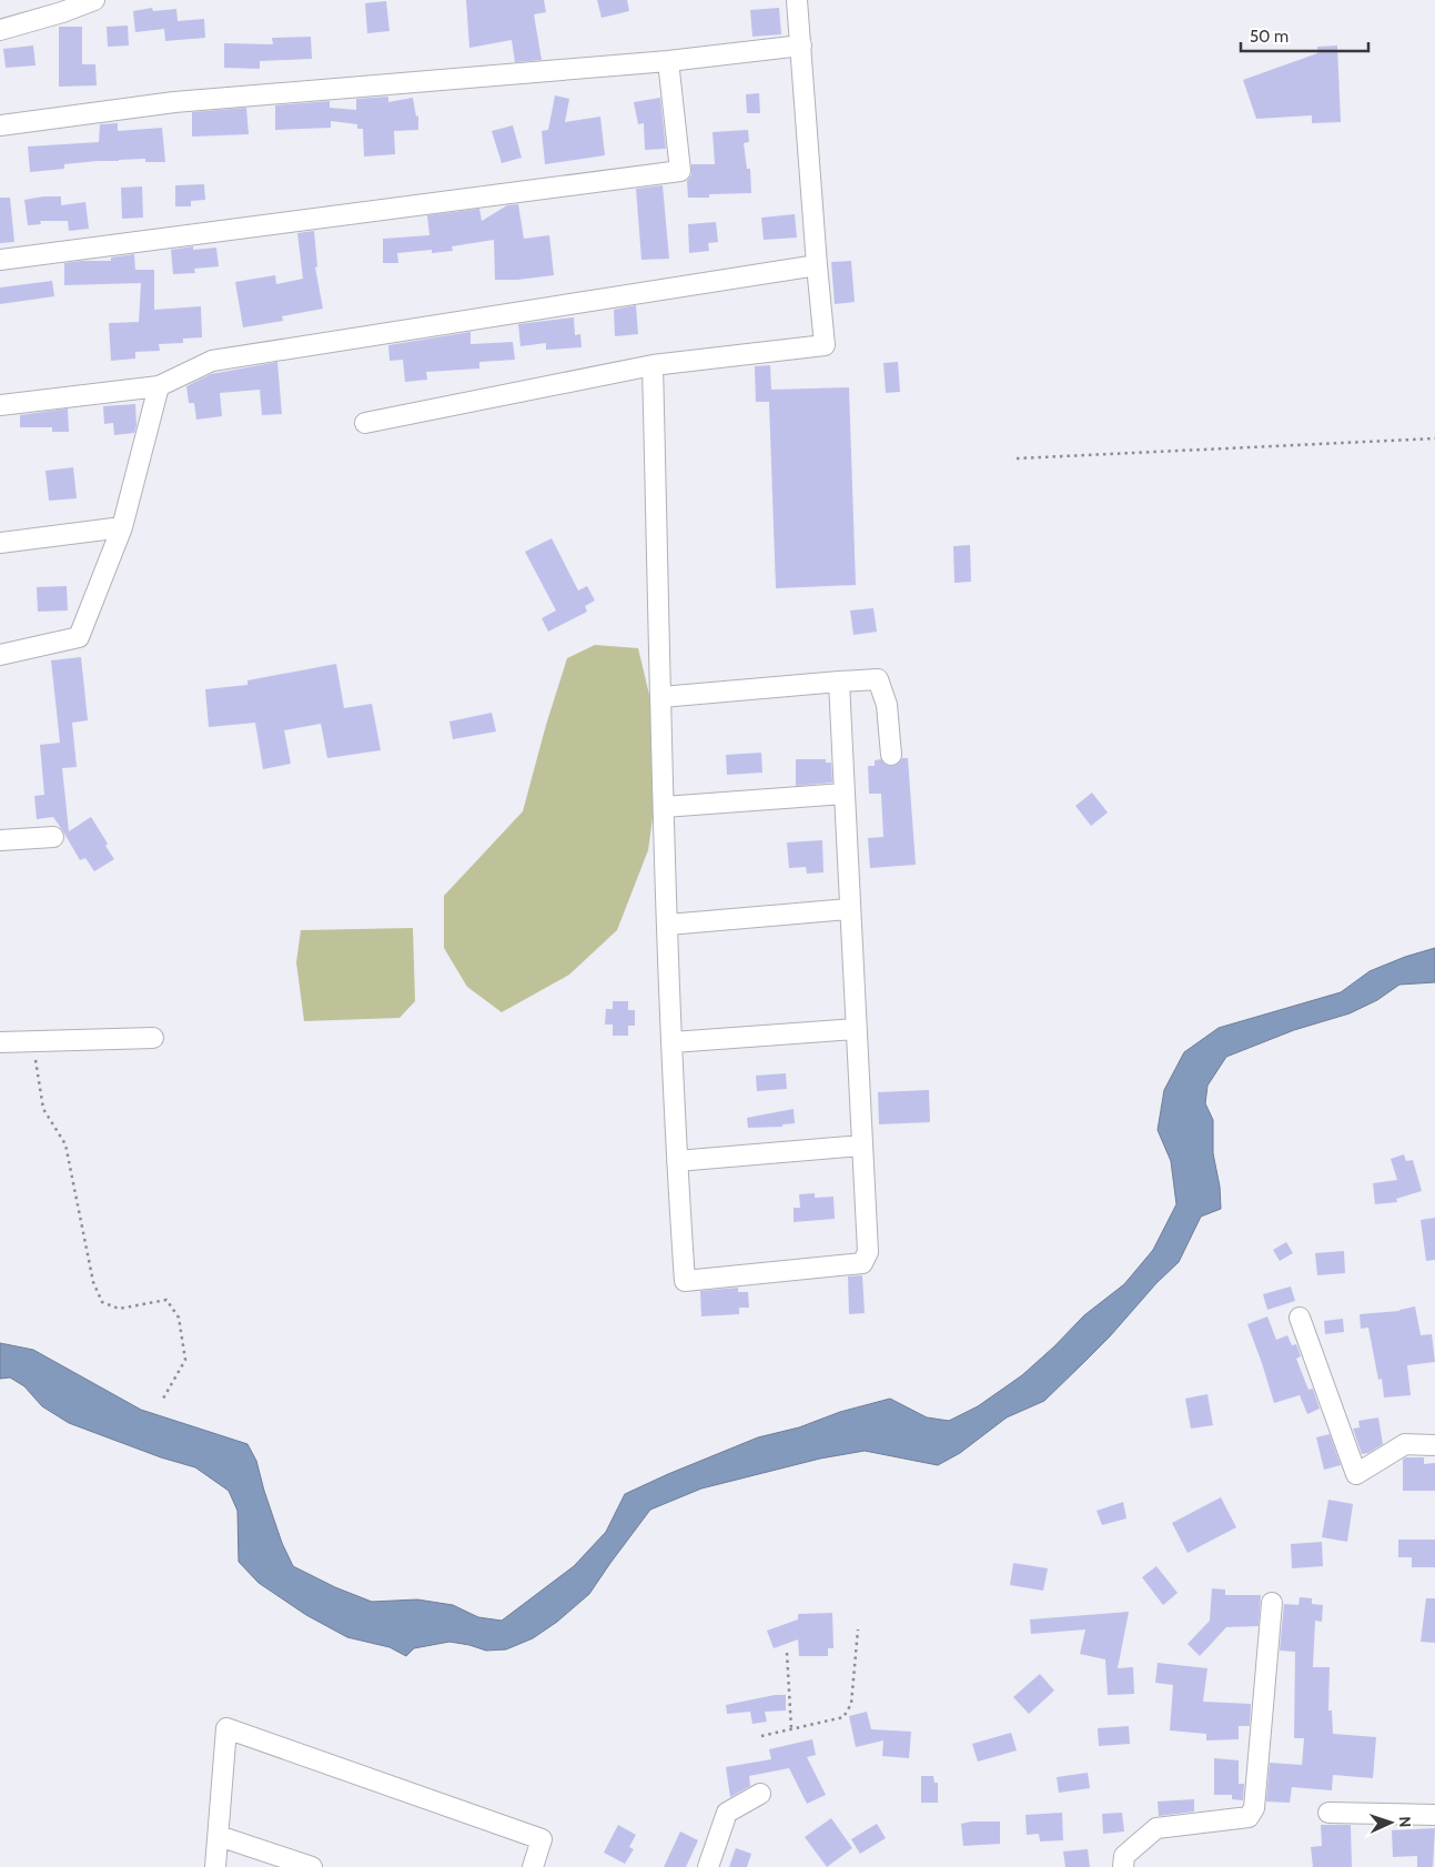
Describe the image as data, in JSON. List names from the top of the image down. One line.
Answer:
{"scale_bar":"50 m","north":"right"}
